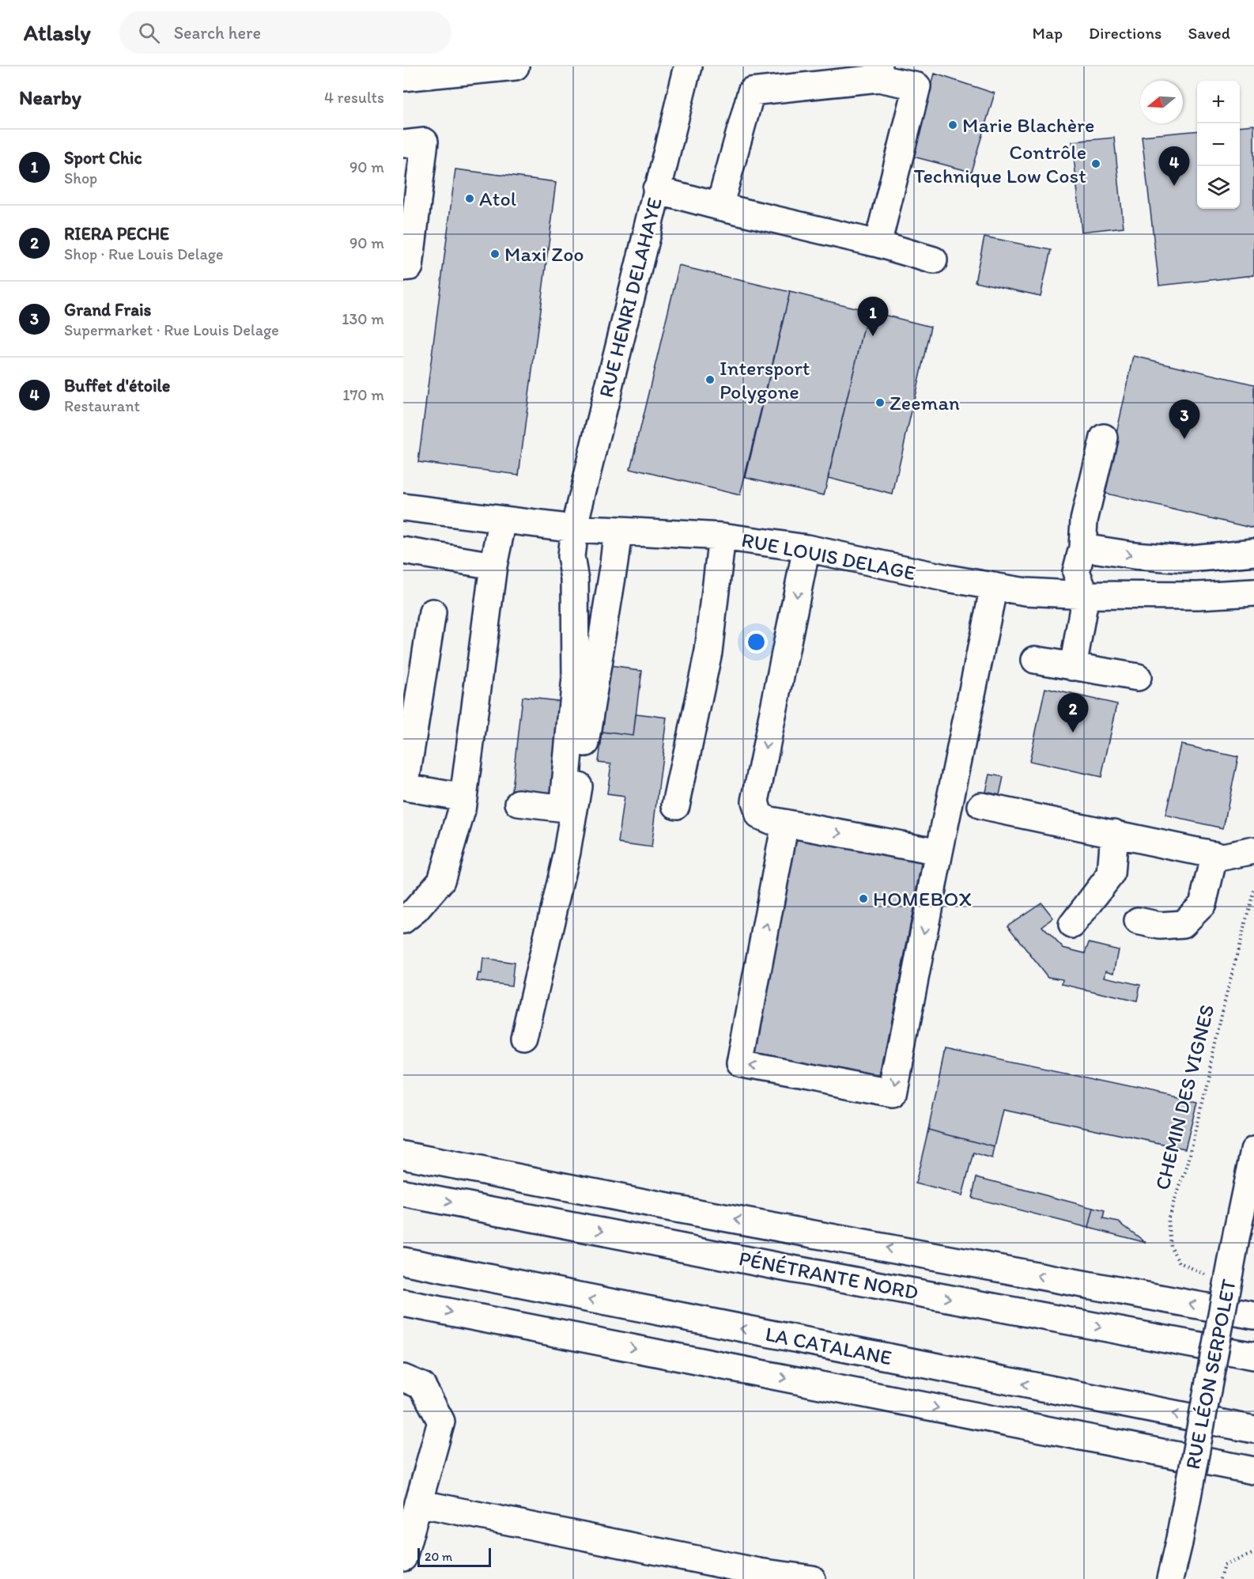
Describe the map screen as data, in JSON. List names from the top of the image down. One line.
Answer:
{"streets":{"main road":["RUE HENRI DELAHAYE","RUE LOUIS DELAGE","PÉNÉTRANTE NORD","LA CATALANE","RUE LÉON SERPOLET"],"path":["CHEMIN DES VIGNES"]},"crossings":[["RUE HENRI DELAHAYE","RUE LOUIS DELAGE"]],"places":["Marie Blachère","Contrôle Technique Low Cost","Atol","Maxi Zoo","Intersport Polygone","Zeeman","HOMEBOX"],"scale_bar":"20 m","north":"left","page":{"header":"Atlasly","search":"Search here","nav":["Map","Directions","Saved"],"heading":["Nearby","4 results"],"map_buttons":["+","−"],"list":[{"mark":"1","name":"Sport Chic","note":"Shop","value":"90 m"},{"mark":"2","name":"RIERA PECHE","note":"Shop · Rue Louis Delage","value":"90 m"},{"mark":"3","name":"Grand Frais","note":"Supermarket · Rue Louis Delage","value":"130 m"},{"mark":"4","name":"Buffet d'étoile","note":"Restaurant","value":"170 m"}],"pins":["4","1","3","2"],"scale":"20 m"}}
